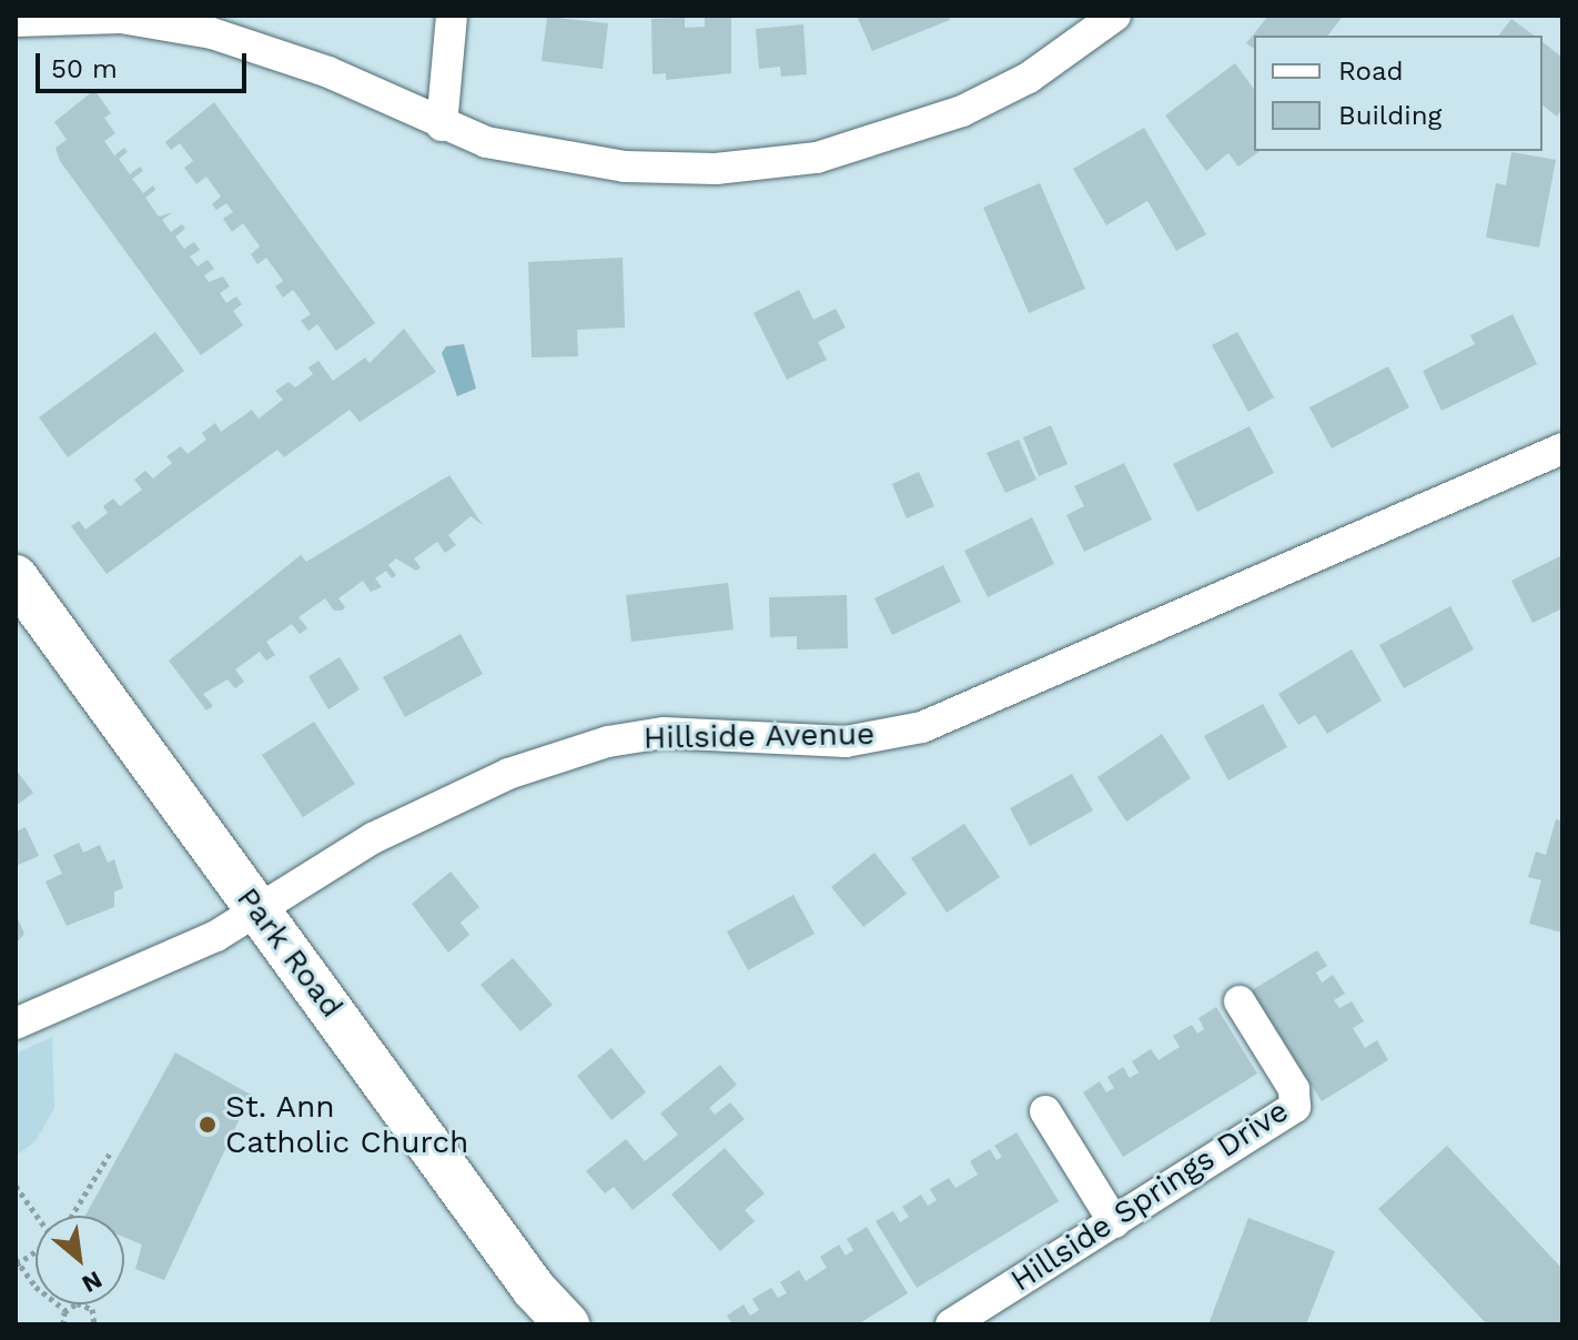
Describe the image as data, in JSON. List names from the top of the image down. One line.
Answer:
{"streets":{"main road":["Park Road"],"street":["Hillside Avenue","Hillside Springs Drive"]},"crossings":[["Hillside Avenue","Park Road"]],"places":["St. Ann Catholic Church"],"legend":["Road","Building"],"scale_bar":"50 m","north":"bottom right"}
